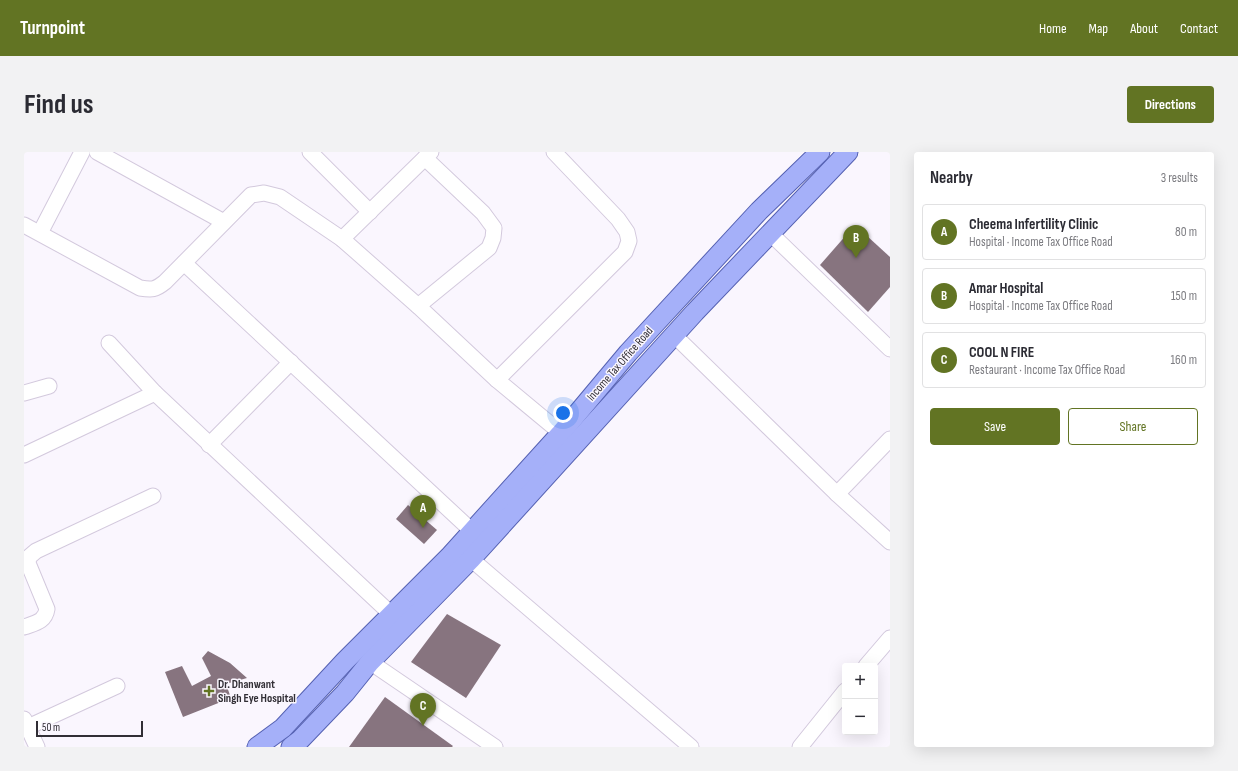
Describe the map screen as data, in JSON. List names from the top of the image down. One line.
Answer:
{"streets":{"main road":["Income Tax Office Road"]},"places":{"health":["Dr. Dhanwant Singh Eye Hospital"]},"scale_bar":"50 m","page":{"header":"Turnpoint","nav":["Home","Map","About","Contact"],"buttons":["Directions",["Save","Share"]],"title":"Find us","heading":["Nearby","3 results"],"list":[{"mark":"A","name":"Cheema Infertility Clinic","note":"Hospital · Income Tax Office Road","value":"80 m"},{"mark":"B","name":"Amar Hospital","note":"Hospital · Income Tax Office Road","value":"150 m"},{"mark":"C","name":"COOL N FIRE","note":"Restaurant · Income Tax Office Road","value":"160 m"}],"pins":["B","A","C"],"map_buttons":["+","−"],"scale":"50 m"}}
